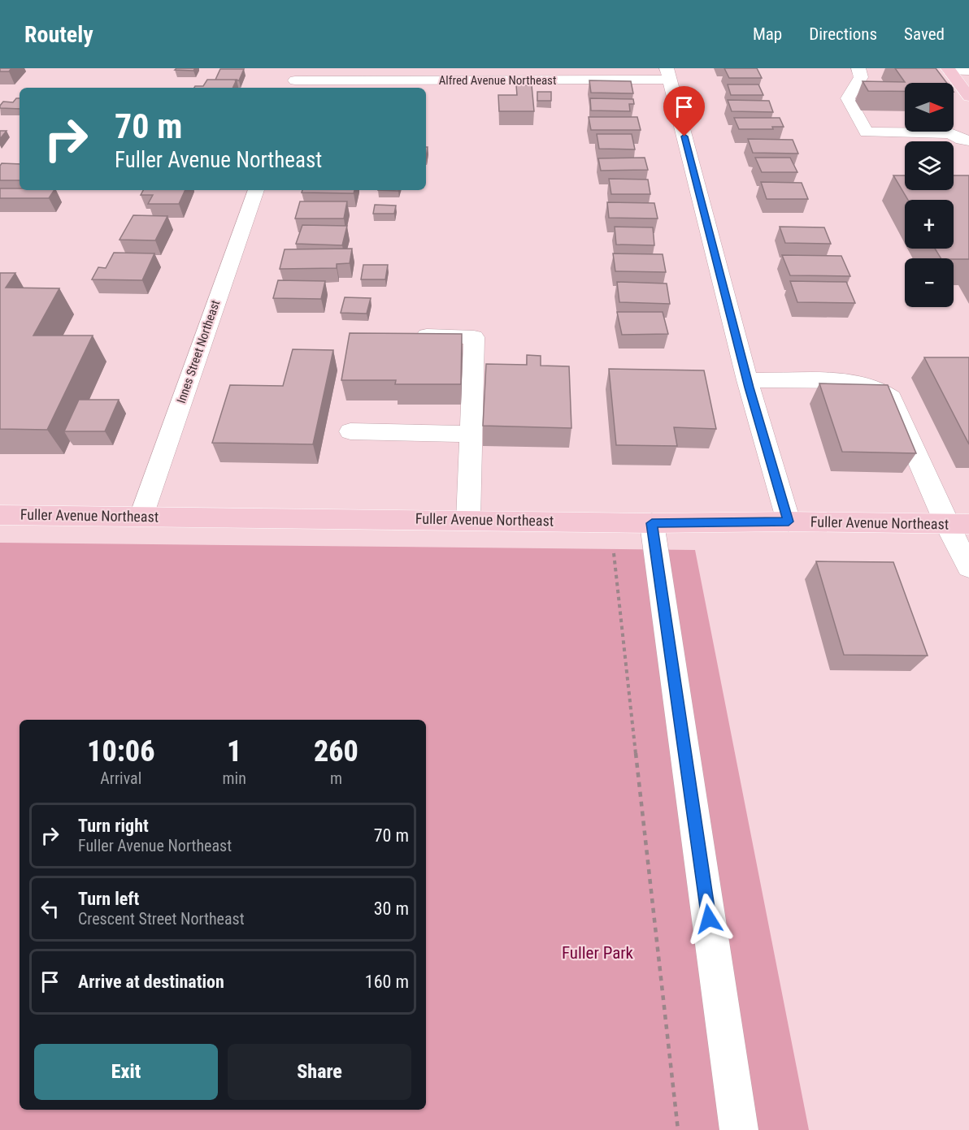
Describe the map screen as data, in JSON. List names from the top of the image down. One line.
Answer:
{"streets":{"main road":["Fuller Avenue Northeast"],"street":["Alfred Avenue Northeast","Innes Street Northeast"]},"crossings":[["Innes Street Northeast","Fuller Avenue Northeast"]],"parks":["Fuller Park"],"north":"right","page":{"header":"Routely","nav":["Map","Directions","Saved"],"map_buttons":["+","−"],"turn":["70 m","Fuller Avenue Northeast"],"eta":["10:06","Arrival","1","min","260","m"],"list":[{"name":"Turn right","note":"Fuller Avenue Northeast","value":"70 m"},{"name":"Turn left","note":"Crescent Street Northeast","value":"30 m"},{"name":"Arrive at destination","value":"160 m"}],"buttons":["Exit","Share"]}}
